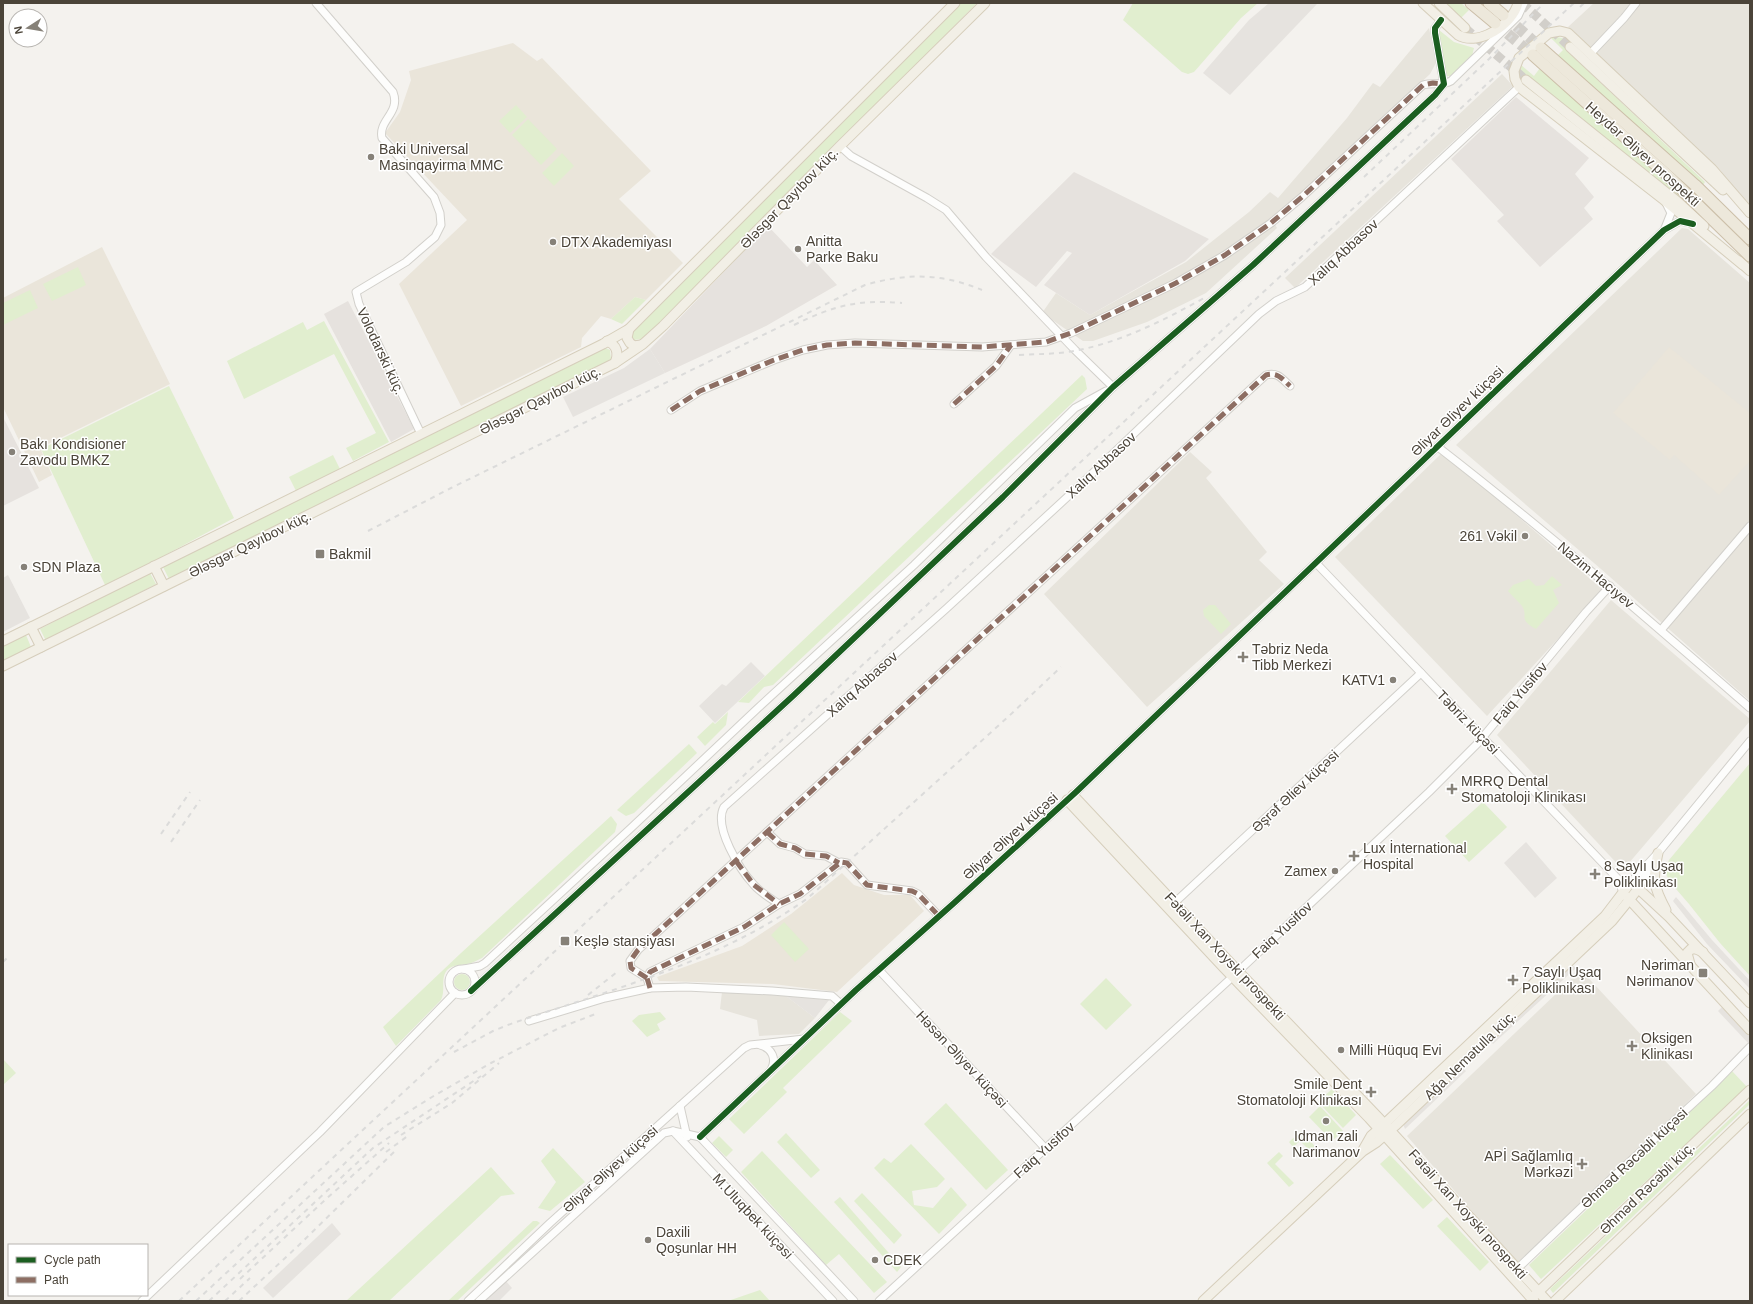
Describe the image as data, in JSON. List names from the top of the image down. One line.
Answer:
{"streets":{"highway":["Heydər Əliyev prospekti"],"main road":["Ələsgər Qayıbov küç.","Fətəli Xan Xoyski prospekti","Ağa Nemətulla küç.","Əhməd Rəcəbli küç."],"street":["Xalıq Abbasov","Volodarski küç.","Əliyar Əliyev küçəsi","Nazim Hacıyev","Faiq Yusifov","Təbriz küçəsi","Əşrəf Əliev küçəsi","Həsən Əliyev küçəsi","Əhməd Rəcəbli küçəsi","M.Uluqbek küçəsi"]},"crossings":[["Ələsgər Qayıbov küç.","Volodarski küç."],["Əliyar Əliyev küçəsi","Nazim Hacıyev"],["Əliyar Əliyev küçəsi","Təbriz küçəsi"],["Əliyar Əliyev küçəsi","Fətəli Xan Xoyski prospekti"],["Əliyar Əliyev küçəsi","Həsən Əliyev küçəsi"],["Əliyar Əliyev küçəsi","M.Uluqbek küçəsi"],["Nazim Hacıyev","Faiq Yusifov"],["Faiq Yusifov","Təbriz küçəsi"],["Faiq Yusifov","Fətəli Xan Xoyski prospekti"],["Faiq Yusifov","Həsən Əliyev küçəsi"],["Təbriz küçəsi","Əşrəf Əliev küçəsi"],["Əşrəf Əliev küçəsi","Fətəli Xan Xoyski prospekti"],["Fətəli Xan Xoyski prospekti","Ağa Nemətulla küç."],["Fətəli Xan Xoyski prospekti","Əhməd Rəcəbli küçəsi"],["Fətəli Xan Xoyski prospekti","Əhməd Rəcəbli küç."]],"places":{"other":["Baki Universal Masinqayirma MMC","DTX Akademiyası","Anitta Parke Baku","Bakı Kondisioner Zavodu BMKZ","261 Vəkil","SDN Plaza","KATV1","Zamex","Milli Hüquq Evi","Idman zali Narimanov","Daxili Qoşunlar HH","CDEK"],"transit":["Bakmil","Keşlə stansiyası","Nəriman Nərimanov"],"health":["Təbriz Neda Tibb Merkezi","MRRQ Dental Stomatoloji Klinikası","Lux İnternational Hospital","8 Saylı Uşaq Poliklinikası","7 Saylı Uşaq Poliklinikası","Oksigen Klinikası","Smile Dent Stomatoloji Klinikası","APİ Sağlamlıq Mərkəzi"]},"legend":["Cycle path","Path"],"north":"left"}
